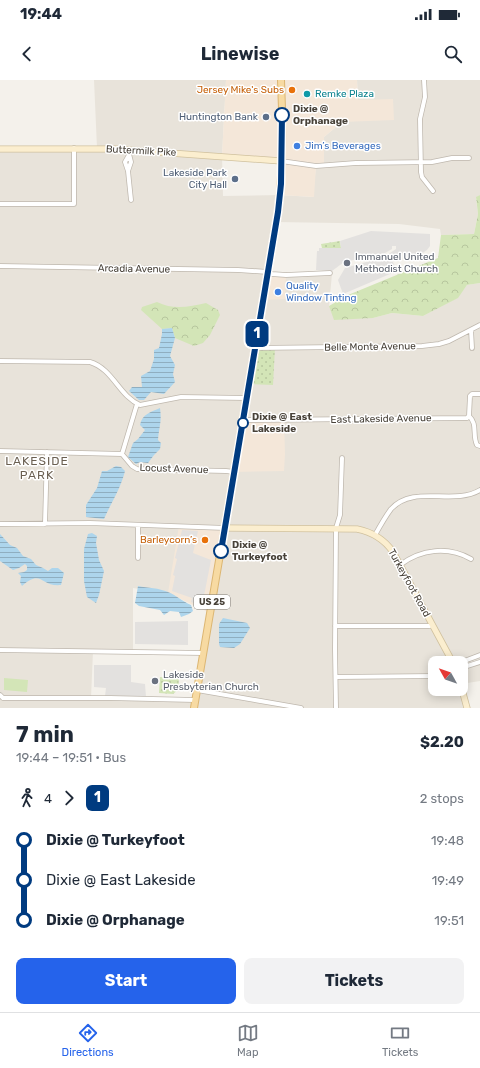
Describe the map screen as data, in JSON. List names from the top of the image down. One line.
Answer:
{"streets":{"main road":["Buttermilk Pike","Turkeyfoot Road","US 25"],"street":["Arcadia Avenue","Belle Monte Avenue","East Lakeside Avenue","Locust Avenue"]},"crossings":[["Buttermilk Pike","US 25"],["Arcadia Avenue","US 25"],["Belle Monte Avenue","US 25"],["East Lakeside Avenue","US 25"],["Locust Avenue","US 25"],["Turkeyfoot Road","US 25"]],"districts":["LAKESIDE PARK"],"places":["Jersey Mike's Subs","Remke Plaza","Dixie @ Orphanage","Huntington Bank","Jim’s Beverages","Lakeside Park City Hall","Immanuel United Methodist Church","Quality Window Tinting","Dixie @ East Lakeside","Barleycorn’s","Dixie @ Turkeyfoot","Lakeside Presbyterian Church"],"lines":["bus line 1"],"north":"top left","page":{"status":"19:44","header":"Linewise","on_map":"1","heading":["7 min","19:44 – 19:51 · Bus","$2.20"],"legs":["4","1","2 stops"],"list":[{"name":"Dixie @ Turkeyfoot","value":"19:48"},{"name":"Dixie @ East Lakeside","value":"19:49"},{"name":"Dixie @ Orphanage","value":"19:51"}],"buttons":["Start","Tickets"],"tabs":["Directions","Map","Tickets"]}}
